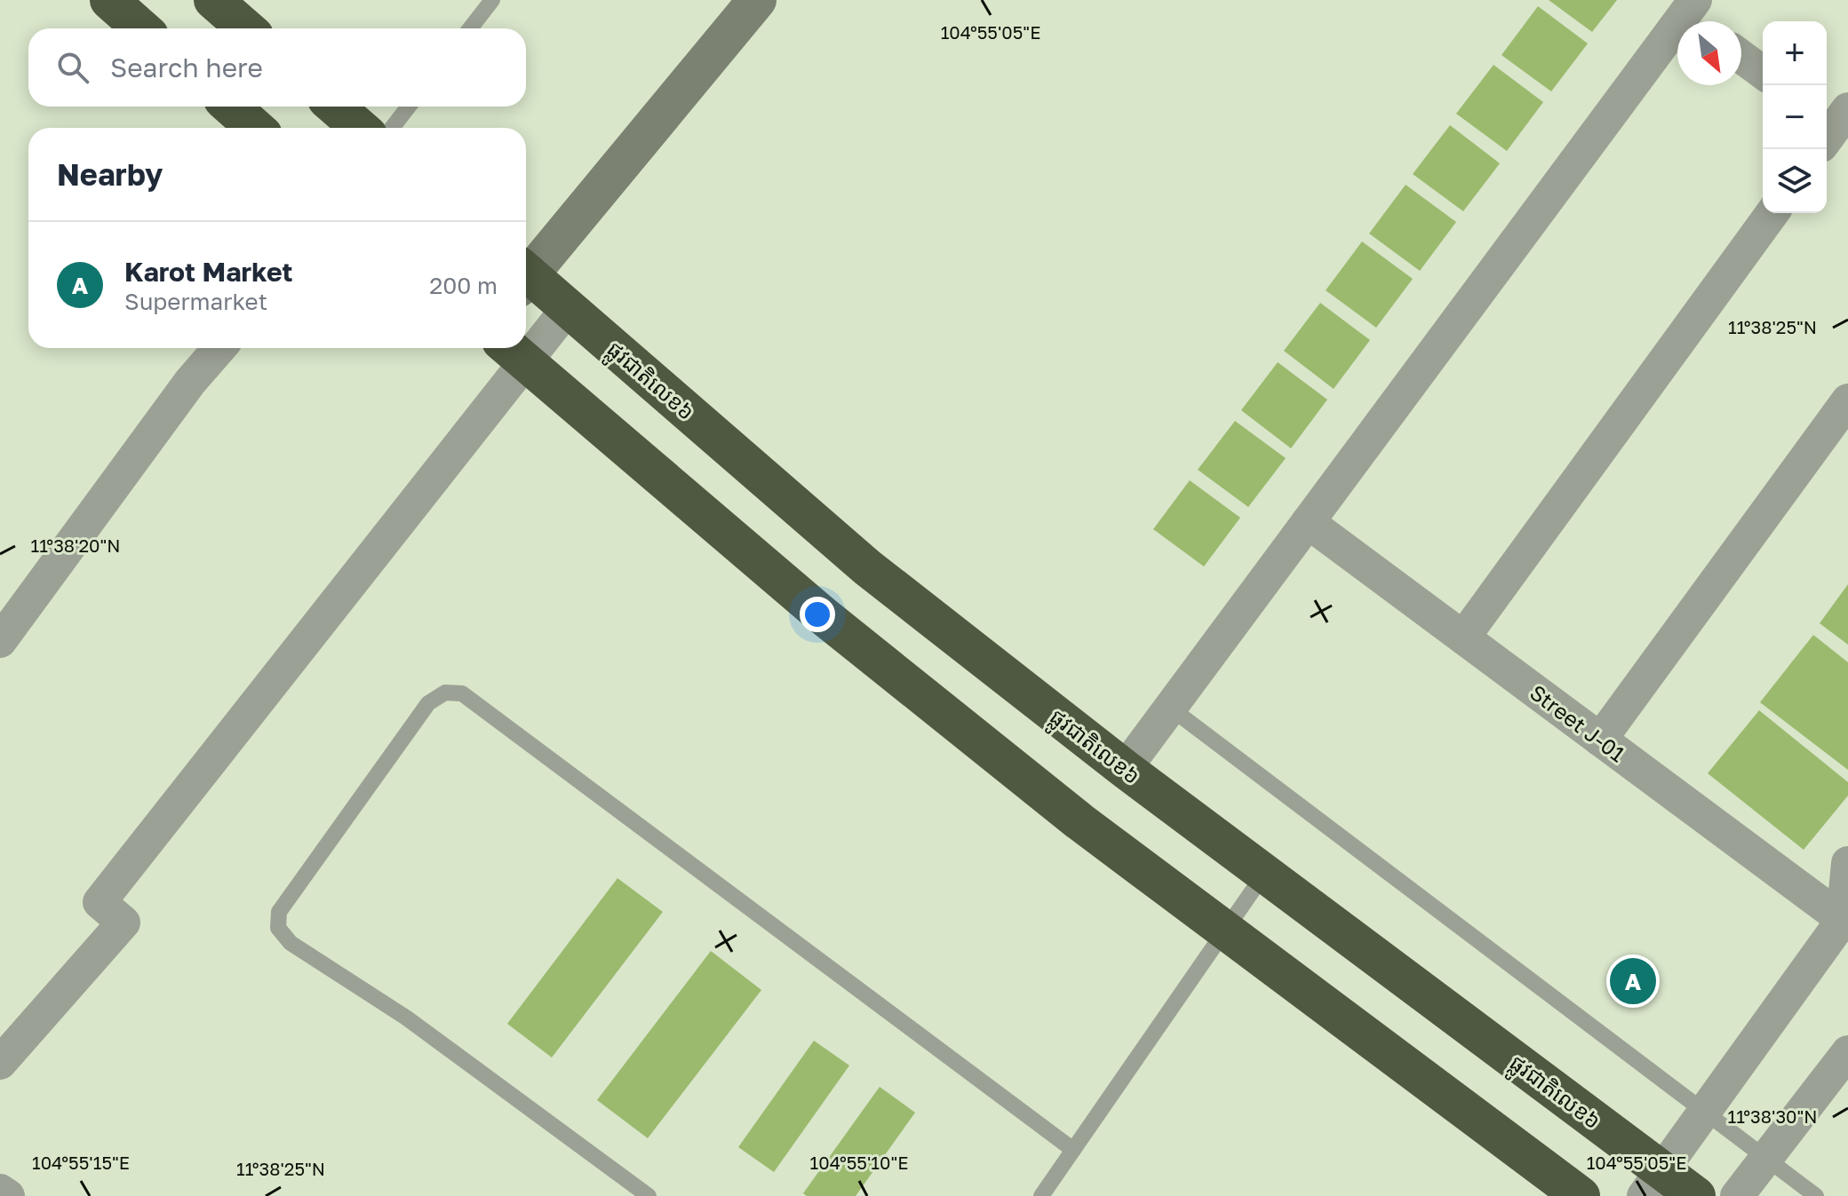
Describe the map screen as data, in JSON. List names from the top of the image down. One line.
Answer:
{"streets":{"highway":["ផ្លូវជាតិលេខ៦"],"street":["Street J-01"]},"north":"bottom right","page":{"map_buttons":["+","−"],"search":"Search here","heading":"Nearby","list":[{"mark":"A","name":"Karot Market","note":"Supermarket","value":"200 m"}],"pins":"A"},"coordinates":["104°55'05\"E","11°38'25\"N","11°38'20\"N","11°38'30\"N","104°55'15\"E","104°55'10\"E"]}
